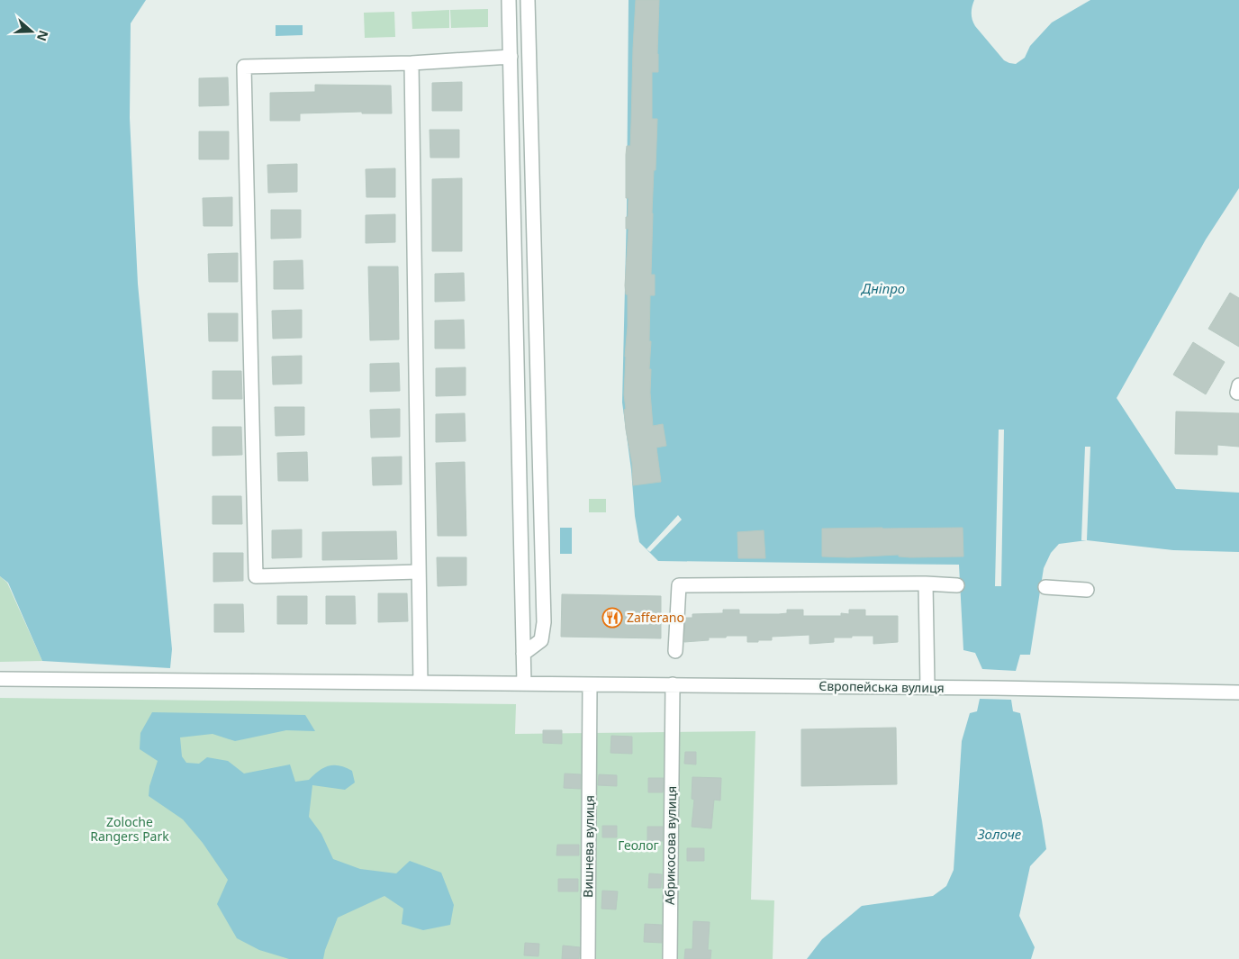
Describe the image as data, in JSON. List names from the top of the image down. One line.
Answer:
{"streets":{"street":["Європейська вулиця","Абрикосова вулиця","Вишнева вулиця"]},"crossings":[["Європейська вулиця","Абрикосова вулиця"],["Європейська вулиця","Вишнева вулиця"]],"water":["Дніпро","Золоче"],"parks":["Zoloche Rangers Park","Геолог"],"places":{"restaurant":["Zafferano"]},"north":"right"}
